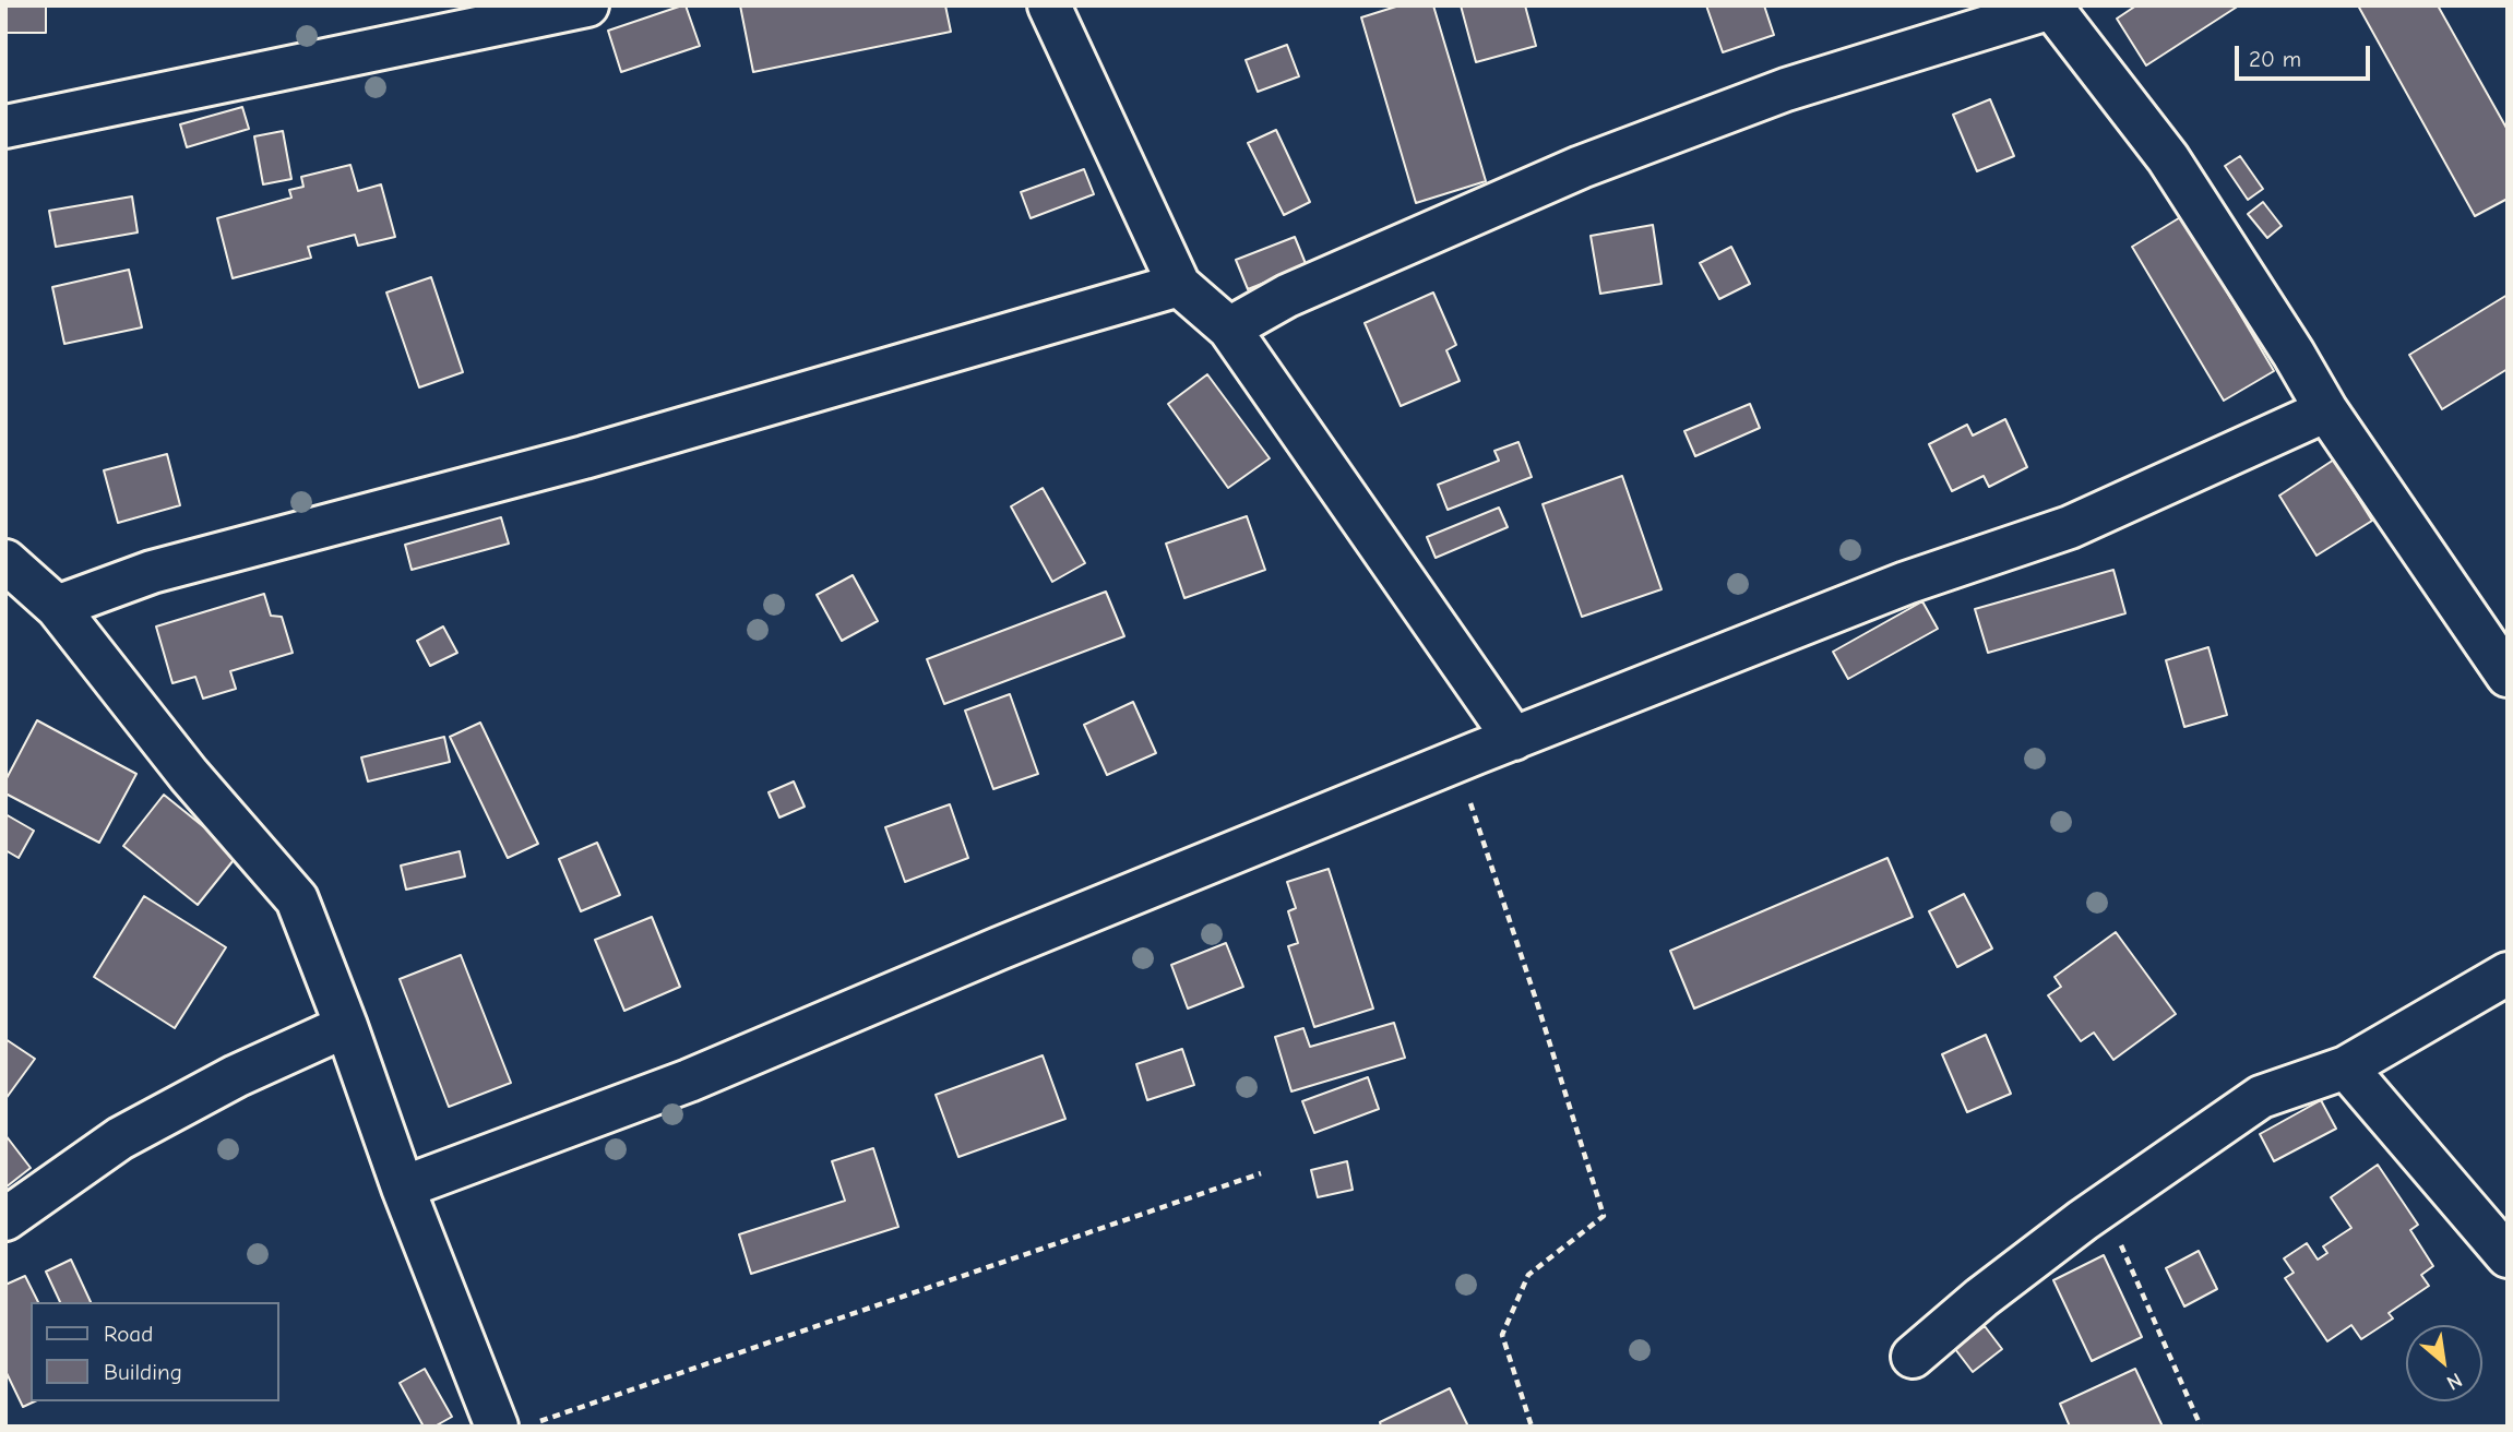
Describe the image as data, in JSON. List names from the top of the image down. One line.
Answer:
{"legend":["Road","Building"],"scale_bar":"20 m","north":"bottom right"}
